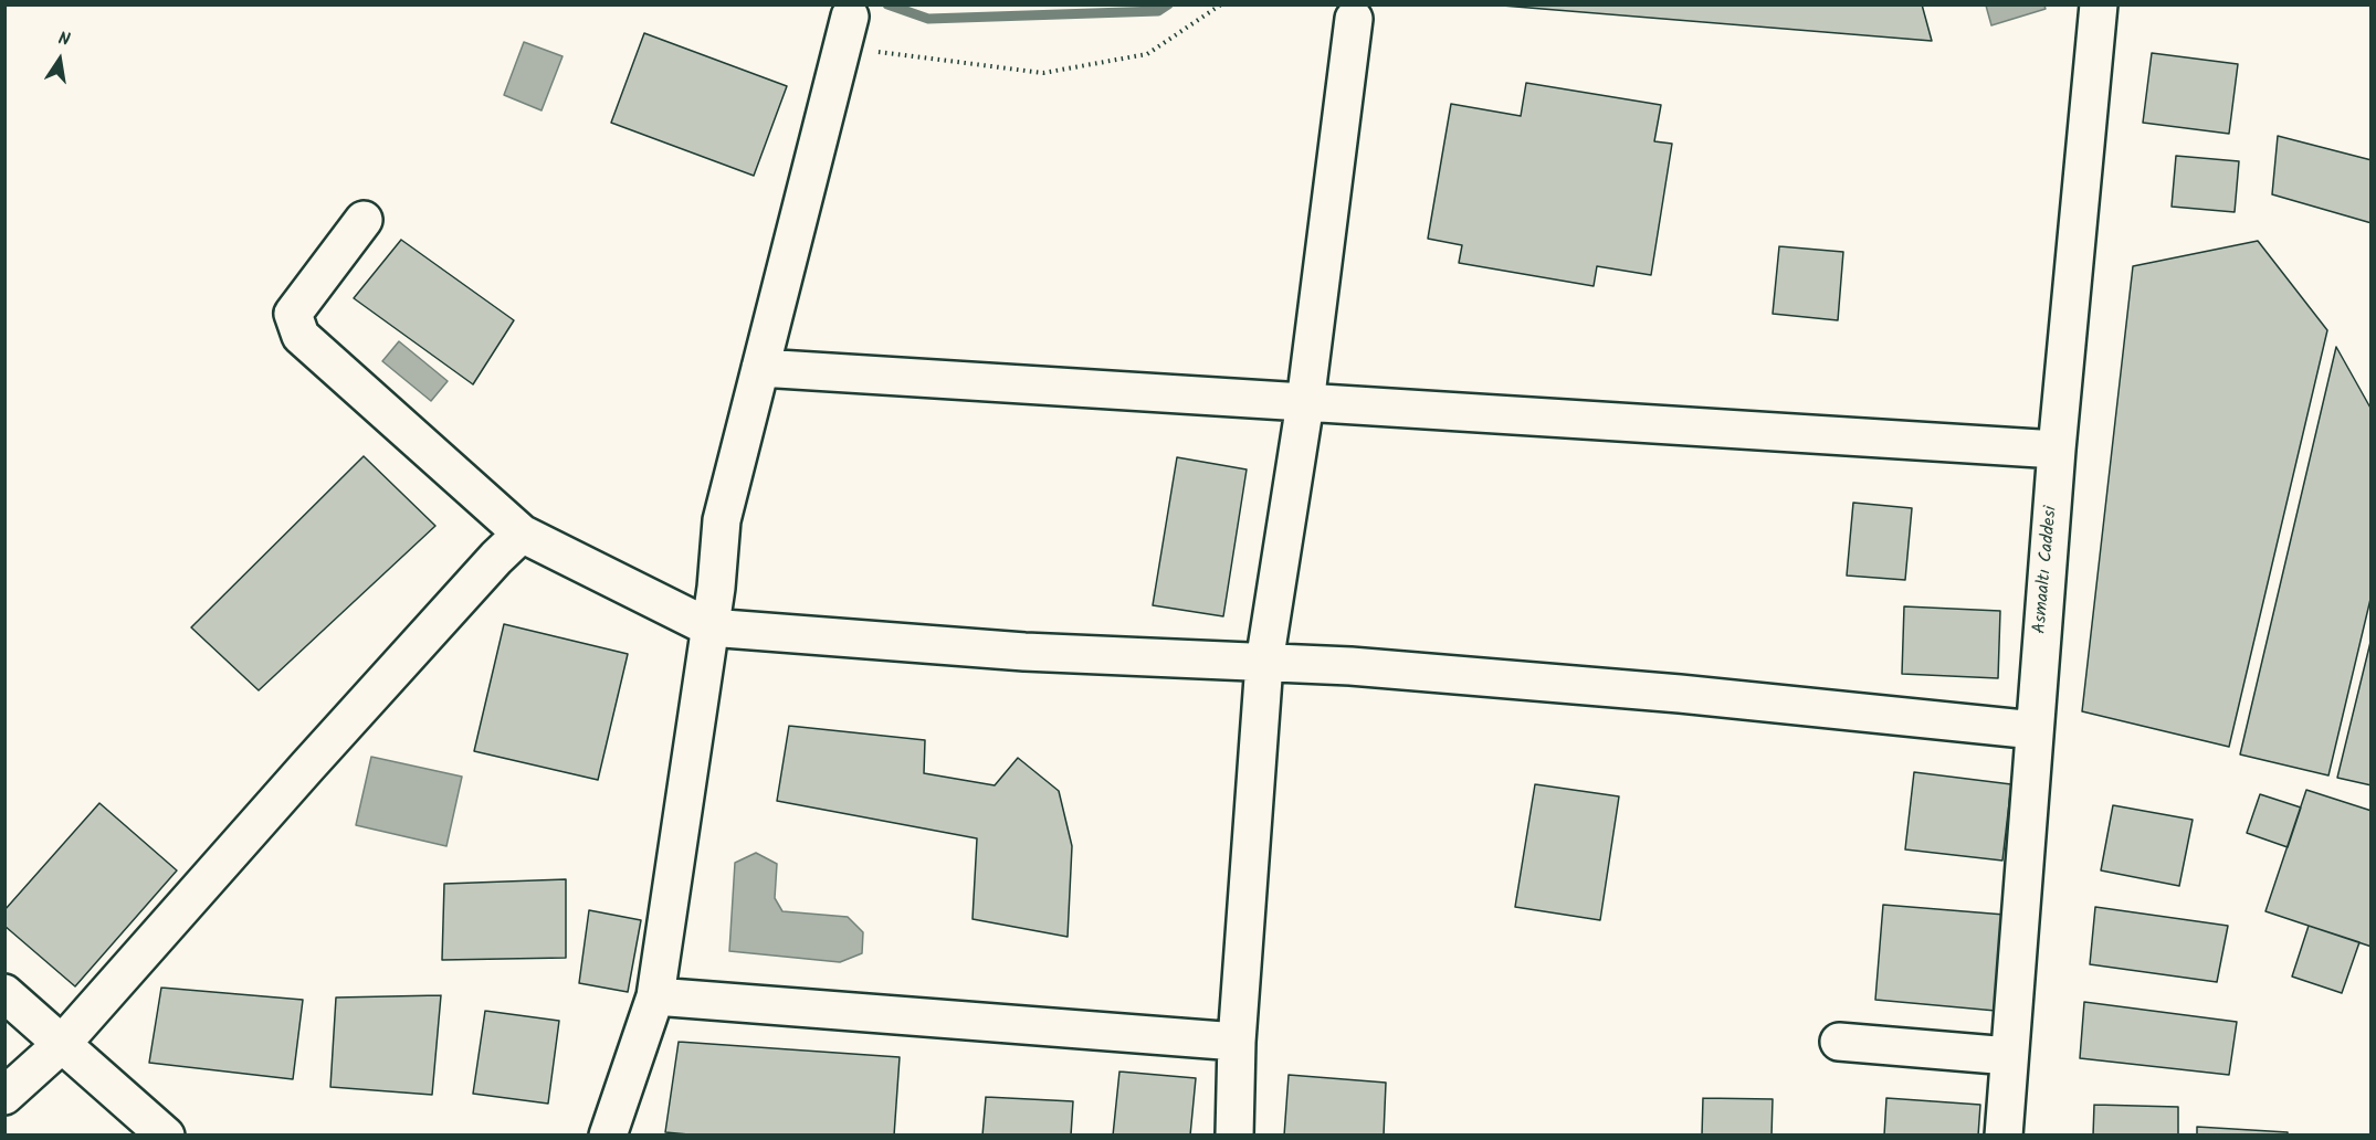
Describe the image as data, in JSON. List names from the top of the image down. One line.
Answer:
{"streets":{"street":["Asmaaltı Caddesi"]},"north":"top"}
